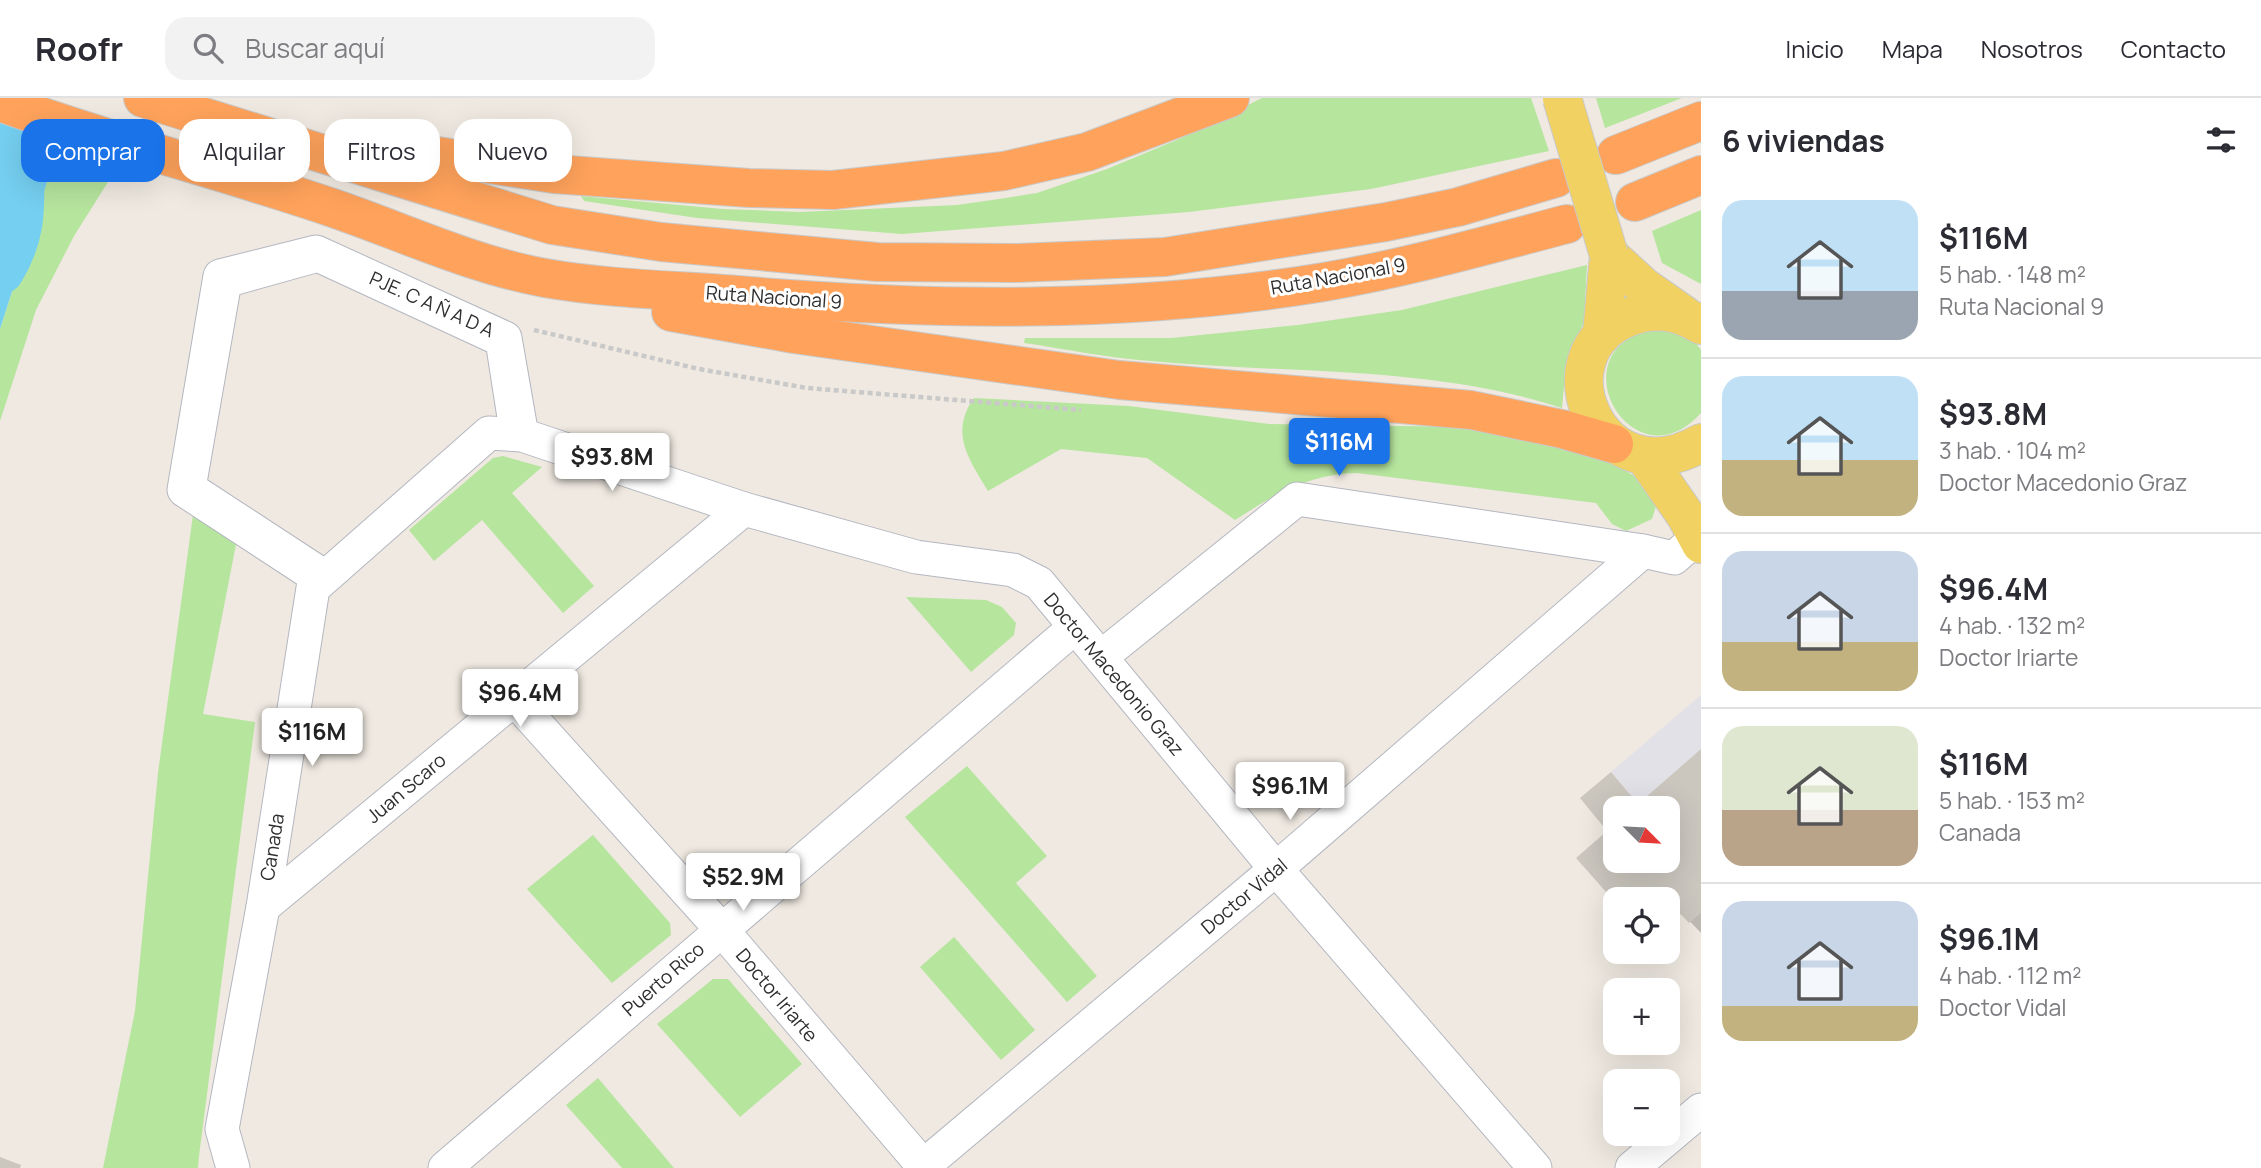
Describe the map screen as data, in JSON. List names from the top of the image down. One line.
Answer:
{"streets":{"highway":["Ruta Nacional 9"],"street":["PJE. C A Ñ A D A","Doctor Macedonio Graz","Juan Scaro","Canada","Doctor Vidal","Puerto Rico","Doctor Iriarte"]},"crossings":[["Doctor Macedonio Graz","Juan Scaro"],["Doctor Macedonio Graz","Canada"],["Doctor Macedonio Graz","Doctor Vidal"],["Doctor Macedonio Graz","Puerto Rico"],["Juan Scaro","Canada"],["Juan Scaro","Doctor Iriarte"],["Doctor Vidal","Doctor Iriarte"],["Puerto Rico","Doctor Iriarte"]],"north":"bottom right","page":{"header":"Roofr","search":"Buscar aquí","nav":["Inicio","Mapa","Nosotros","Contacto"],"heading":"6 viviendas","chip":["Comprar","Alquilar","Filtros","Nuevo"],"list":[{"name":"$116M","note":"5 hab. · 148 m² · Ruta Nacional 9"},{"name":"$93.8M","note":"3 hab. · 104 m² · Doctor Macedonio Graz"},{"name":"$96.4M","note":"4 hab. · 132 m² · Doctor Iriarte"},{"name":"$116M","note":"5 hab. · 153 m² · Canada"},{"name":"$96.1M","note":"4 hab. · 112 m² · Doctor Vidal"}],"price":["$116M","$93.8M","$96.4M","$116M","$96.1M","$52.9M"],"map_buttons":["+","−"]}}
